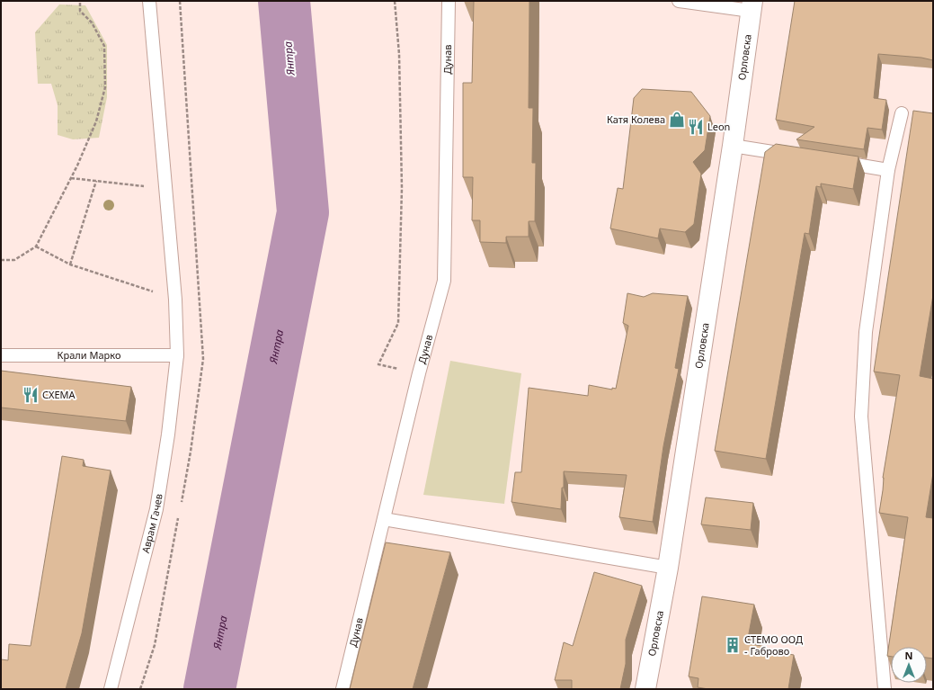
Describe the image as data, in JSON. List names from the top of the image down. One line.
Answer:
{"streets":{"street":["Орловска"],"lane":["Дунав","Крали Марко","Аврам Гачев"]},"crossings":[["Крали Марко","Аврам Гачев"]],"water":["Янтра"],"places":{"shop":["Катя Колева"],"restaurant":["Leon","СХЕМА"],"building":["СТЕМО ООД - Габрово"]},"north":"top"}
